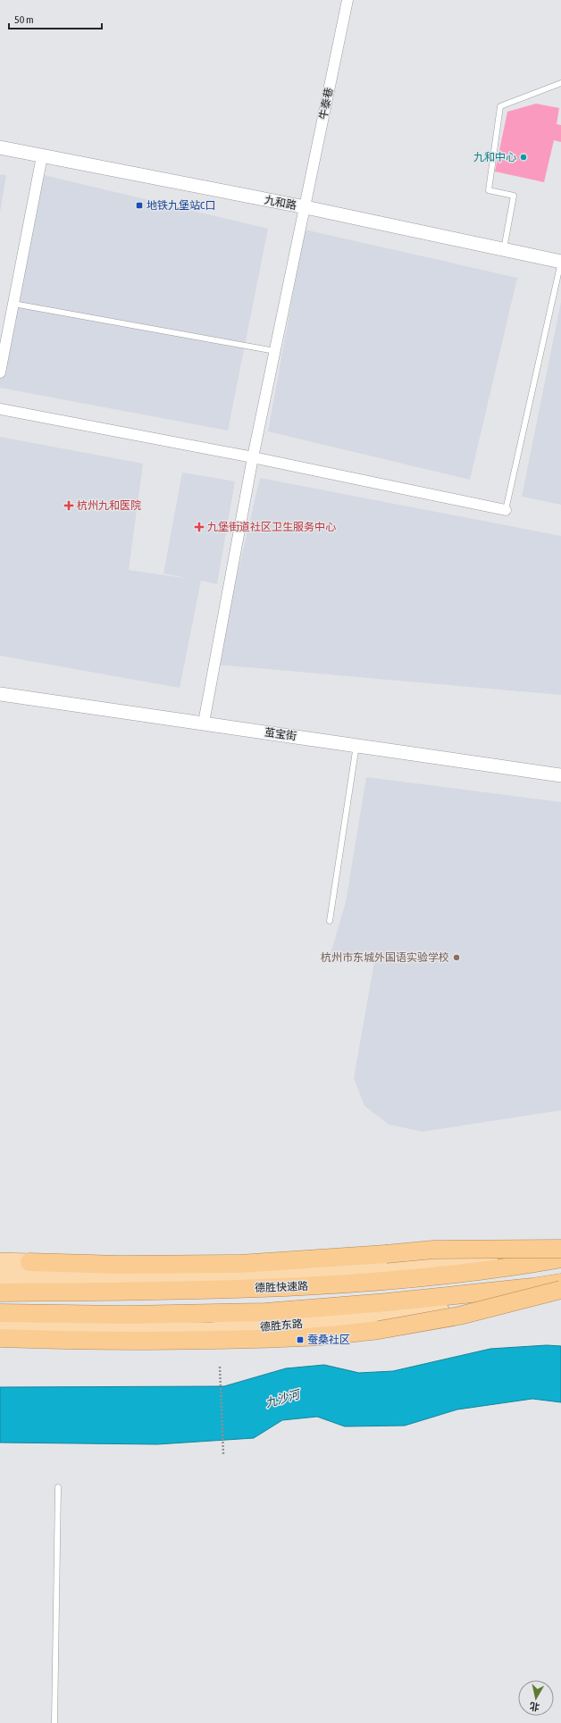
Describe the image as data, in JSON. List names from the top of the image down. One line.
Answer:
{"streets":{"highway":["德胜快速路"],"main road":["德胜东路"],"street":["牛泰巷","九和路","茧宝街"]},"crossings":[["牛泰巷","九和路"],["牛泰巷","茧宝街"]],"water":["九沙河"],"places":{"other":["九和中心","杭州市东城外国语实验学校"],"transit":["地铁九堡站C口","蚕桑社区"],"health":["杭州九和医院","九堡街道社区卫生服务中心"]},"scale_bar":"50 m","north":"bottom"}
